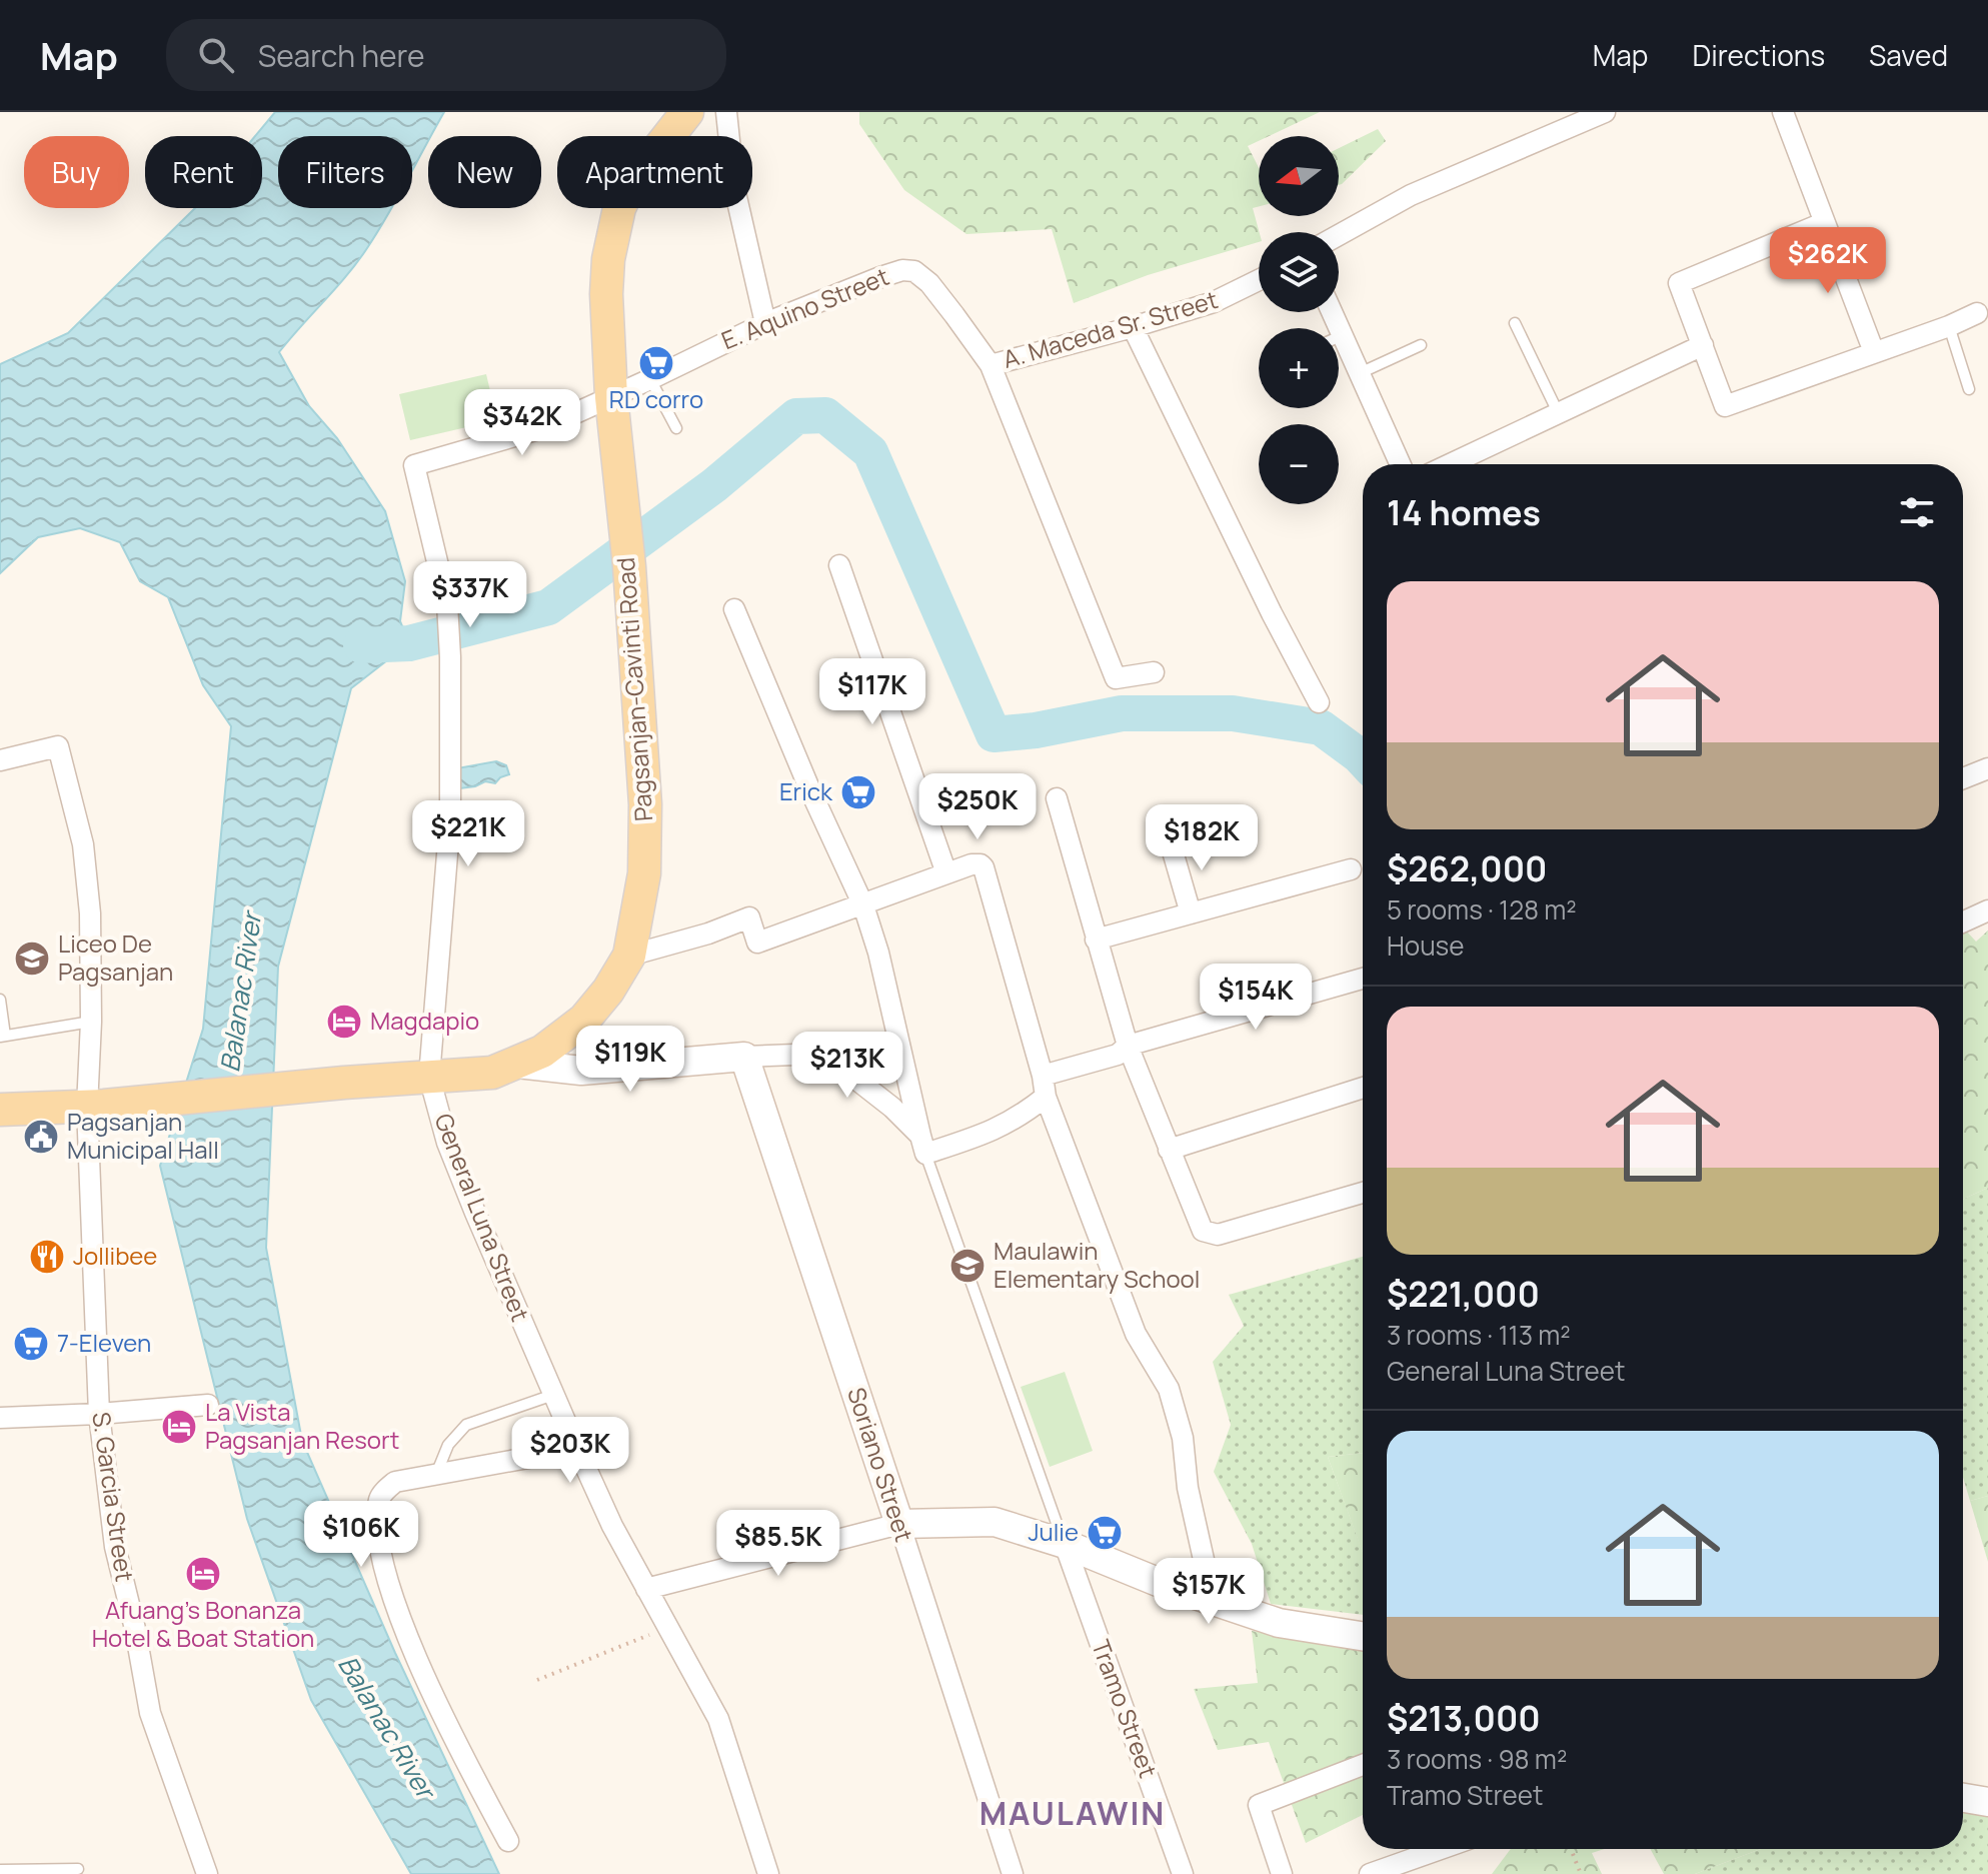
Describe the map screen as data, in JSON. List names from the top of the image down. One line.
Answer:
{"streets":{"main road":["Pagsanjan-Cavinti Road"],"street":["E. Aquino Street","A. Maceda Sr. Street","General Luna Street","Soriano Street","S. Garcia Street","Tramo Street"]},"crossings":[["E. Aquino Street","A. Maceda Sr. Street"],["E. Aquino Street","Pagsanjan-Cavinti Road"],["E. Aquino Street","General Luna Street"],["Pagsanjan-Cavinti Road","General Luna Street"],["Pagsanjan-Cavinti Road","S. Garcia Street"]],"districts":["MAULAWIN"],"water":["Balanac River"],"places":{"supermarket":["RD corro","Erick","7-Eleven","Julie"],"school or university":["Liceo De Pagsanjan","Maulawin Elementary School"],"hotel":["Magdapio","La Vista Pagsanjan Resort","Afuang's Bonanza Hotel & Boat Station"],"public building":["Pagsanjan Municipal Hall"],"restaurant":["Jollibee"]},"north":"left","page":{"header":"Map","search":"Search here","nav":["Map","Directions","Saved"],"map_buttons":["+","−"],"chip":["Buy","Rent","Filters","New","Apartment"],"price":["$262K","$342K","$337K","$117K","$250K","$221K","$182K","$154K","$119K","$213K","$203K","$106K","$85.5K","$157K"],"heading":"14 homes","list":[{"name":"$262,000","note":"5 rooms · 128 m² · House"},{"name":"$221,000","note":"3 rooms · 113 m² · General Luna Street"},{"name":"$213,000","note":"3 rooms · 98 m² · Tramo Street"}]}}
